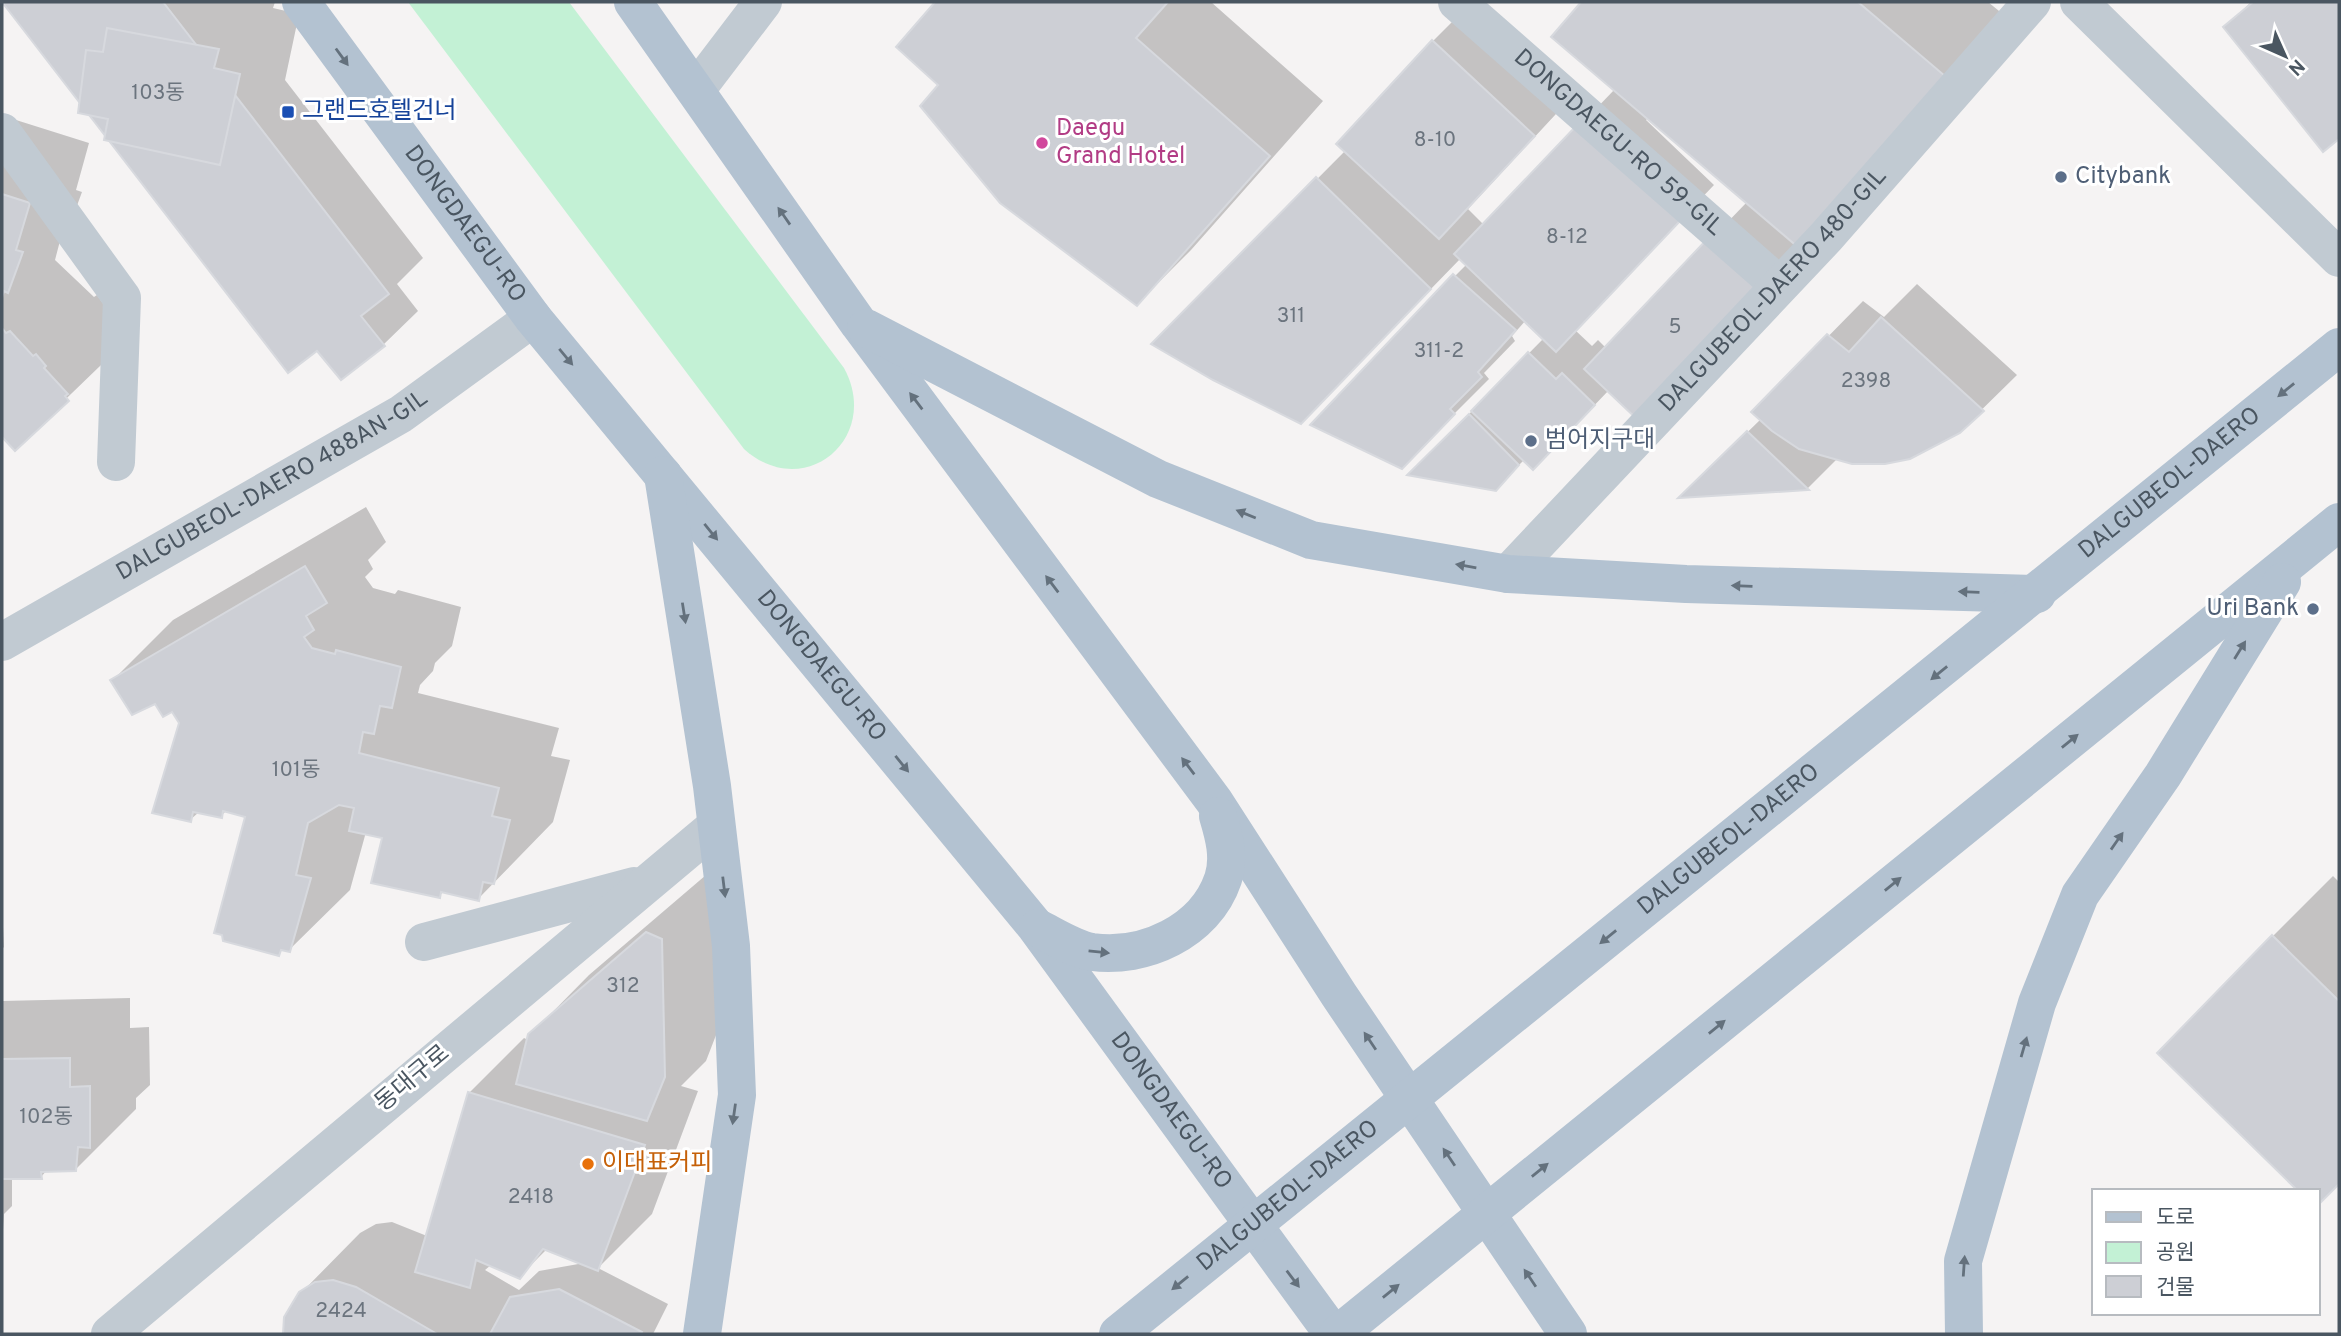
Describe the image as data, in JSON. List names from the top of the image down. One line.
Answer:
{"streets":{"main road":["DONGDAEGU-RO","DALGUBEOL-DAERO"],"street":["DONGDAEGU-RO 59-GIL","DALGUBEOL-DAERO 480-GIL","DALGUBEOL-DAERO 488AN-GIL","동대구로"]},"crossings":[["DONGDAEGU-RO 59-GIL","DALGUBEOL-DAERO 480-GIL"],["DONGDAEGU-RO","DALGUBEOL-DAERO 488AN-GIL"],["DONGDAEGU-RO","DALGUBEOL-DAERO"]],"places":{"transit":["그랜드호텔건너"],"other":["Daegu Grand Hotel","Citybank","범어지구대","Uri Bank","이대표커피"]},"house_numbers":["103동","8-10","8-12","311","5","311-2","2398","101동","312","102동","2418","2424"],"legend":["도로","공원","건물"],"north":"bottom right"}
